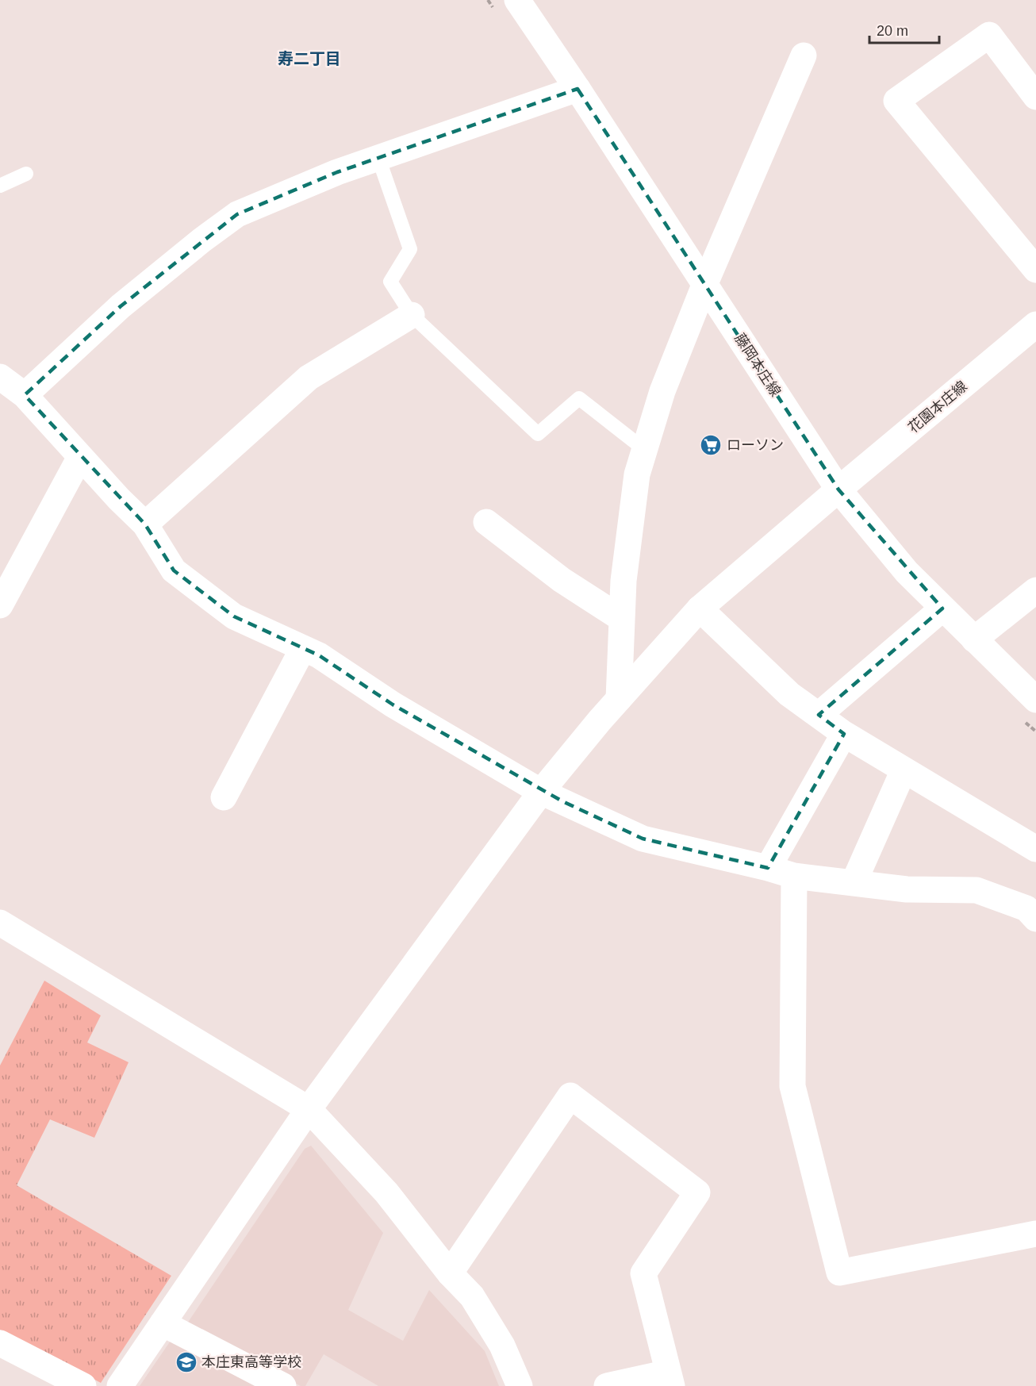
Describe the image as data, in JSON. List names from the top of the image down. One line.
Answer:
{"streets":{"street":["藤岡本庄線","花園本庄線"]},"crossings":[["藤岡本庄線","花園本庄線"]],"districts":["寿二丁目"],"places":{"supermarket":["ローソン"],"school or university":["本庄東高等学校"]},"scale_bar":"20 m"}
